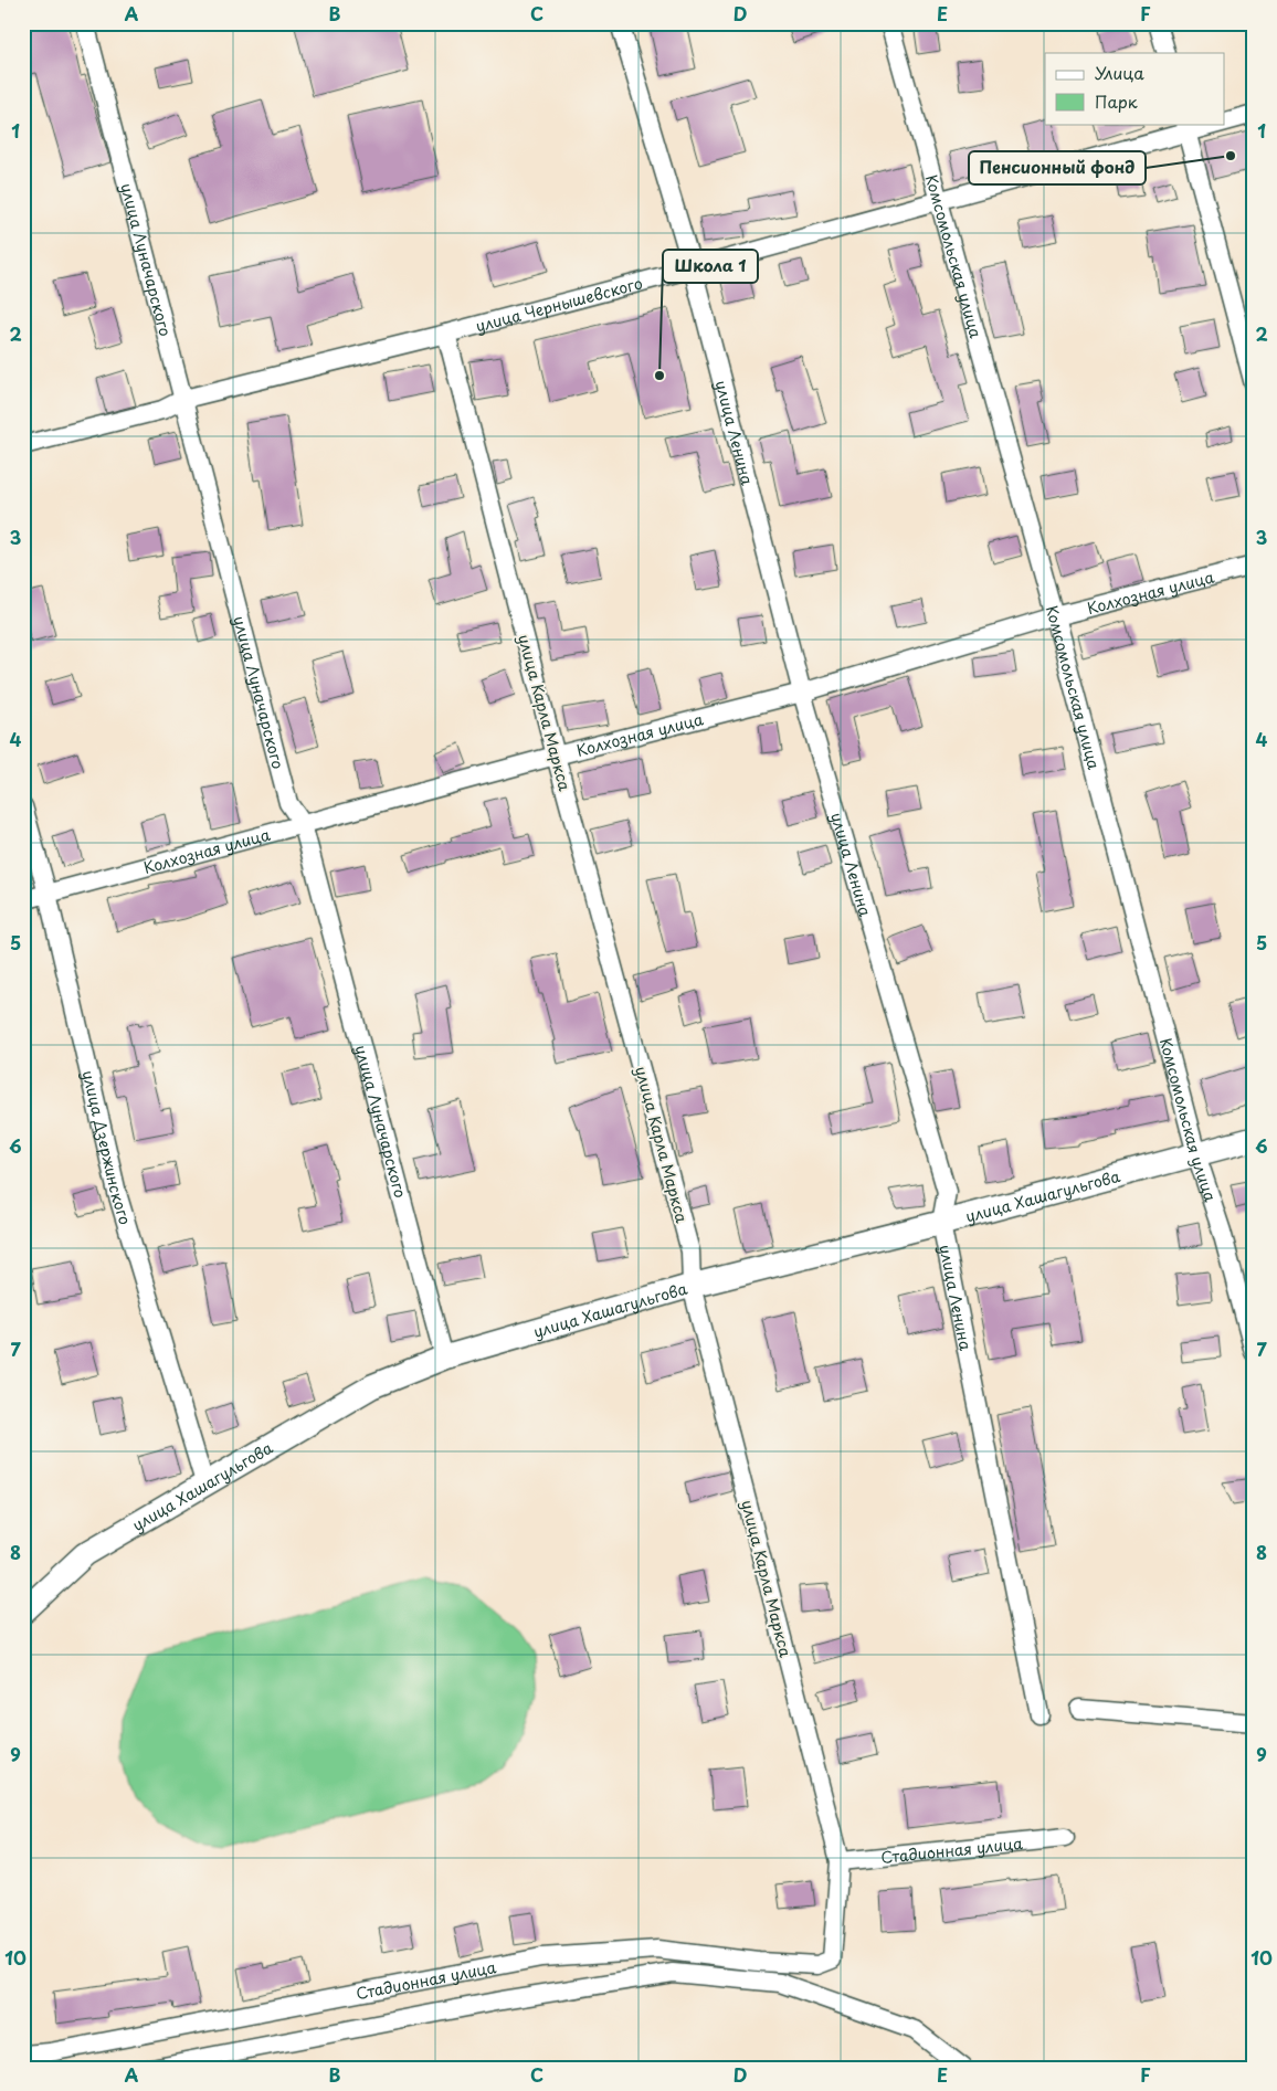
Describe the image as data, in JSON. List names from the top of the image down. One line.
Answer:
{"streets":{"main road":["улица Хашагульгова"],"street":["Комсомольская улица","улица Луначарского","улица Чернышевского","улица Ленина","Колхозная улица","улица Карла Маркса","улица Дзержинского","Стадионная улица"]},"crossings":[["Комсомольская улица","улица Чернышевского"],["Комсомольская улица","Колхозная улица"],["Комсомольская улица","улица Хашагульгова"],["улица Луначарского","улица Чернышевского"],["улица Луначарского","Колхозная улица"],["улица Луначарского","улица Хашагульгова"],["улица Чернышевского","улица Ленина"],["улица Чернышевского","улица Карла Маркса"],["улица Ленина","Колхозная улица"],["улица Ленина","улица Хашагульгова"],["Колхозная улица","улица Карла Маркса"],["Колхозная улица","улица Дзержинского"],["улица Карла Маркса","улица Хашагульгова"],["улица Карла Маркса","Стадионная улица"],["улица Дзержинского","улица Хашагульгова"]],"places":["Пенсионный фонд","Школа 1"],"legend":["Улица","Парк"],"grid":{"columns":["A","B","C","D","E","F"],"rows":["1","2","3","4","5","6","7","8","9","10"]}}
